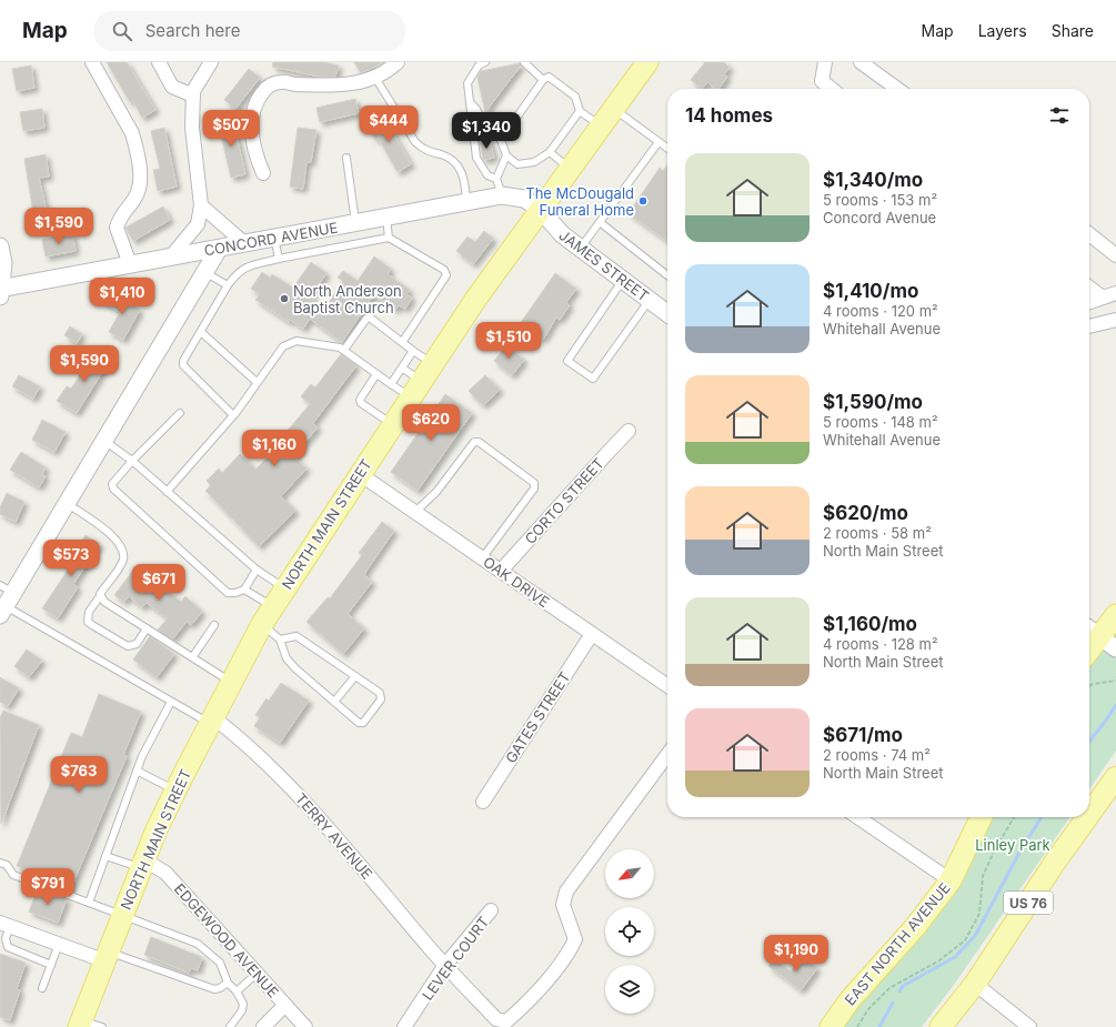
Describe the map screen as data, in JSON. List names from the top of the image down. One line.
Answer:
{"streets":{"main road":["NORTH MAIN STREET","US 76","EAST NORTH AVENUE"],"street":["CONCORD AVENUE","JAMES STREET","CORTO STREET","OAK DRIVE","GATES STREET","TERRY AVENUE","EDGEWOOD AVENUE","LEVER COURT"]},"crossings":[["CONCORD AVENUE","JAMES STREET"],["CONCORD AVENUE","NORTH MAIN STREET"],["JAMES STREET","NORTH MAIN STREET"],["CORTO STREET","OAK DRIVE"],["NORTH MAIN STREET","OAK DRIVE"],["NORTH MAIN STREET","TERRY AVENUE"],["NORTH MAIN STREET","EDGEWOOD AVENUE"],["OAK DRIVE","GATES STREET"],["TERRY AVENUE","LEVER COURT"]],"parks":["Linley Park"],"places":["The McDougald Funeral Home","North Anderson Baptist Church"],"north":"bottom left","page":{"header":"Map","search":"Search here","nav":["Map","Layers","Share"],"heading":"14 homes","price":["$444","$507","$1,340","$1,590","$1,410","$1,510","$1,590","$620","$1,160","$573","$671","$763","$791","$1,190"],"list":[{"name":"$1,340/mo","note":"5 rooms · 153 m² · Concord Avenue"},{"name":"$1,410/mo","note":"4 rooms · 120 m² · Whitehall Avenue"},{"name":"$1,590/mo","note":"5 rooms · 148 m² · Whitehall Avenue"},{"name":"$620/mo","note":"2 rooms · 58 m² · North Main Street"},{"name":"$1,160/mo","note":"4 rooms · 128 m² · North Main Street"},{"name":"$671/mo","note":"2 rooms · 74 m² · North Main Street"}]}}
